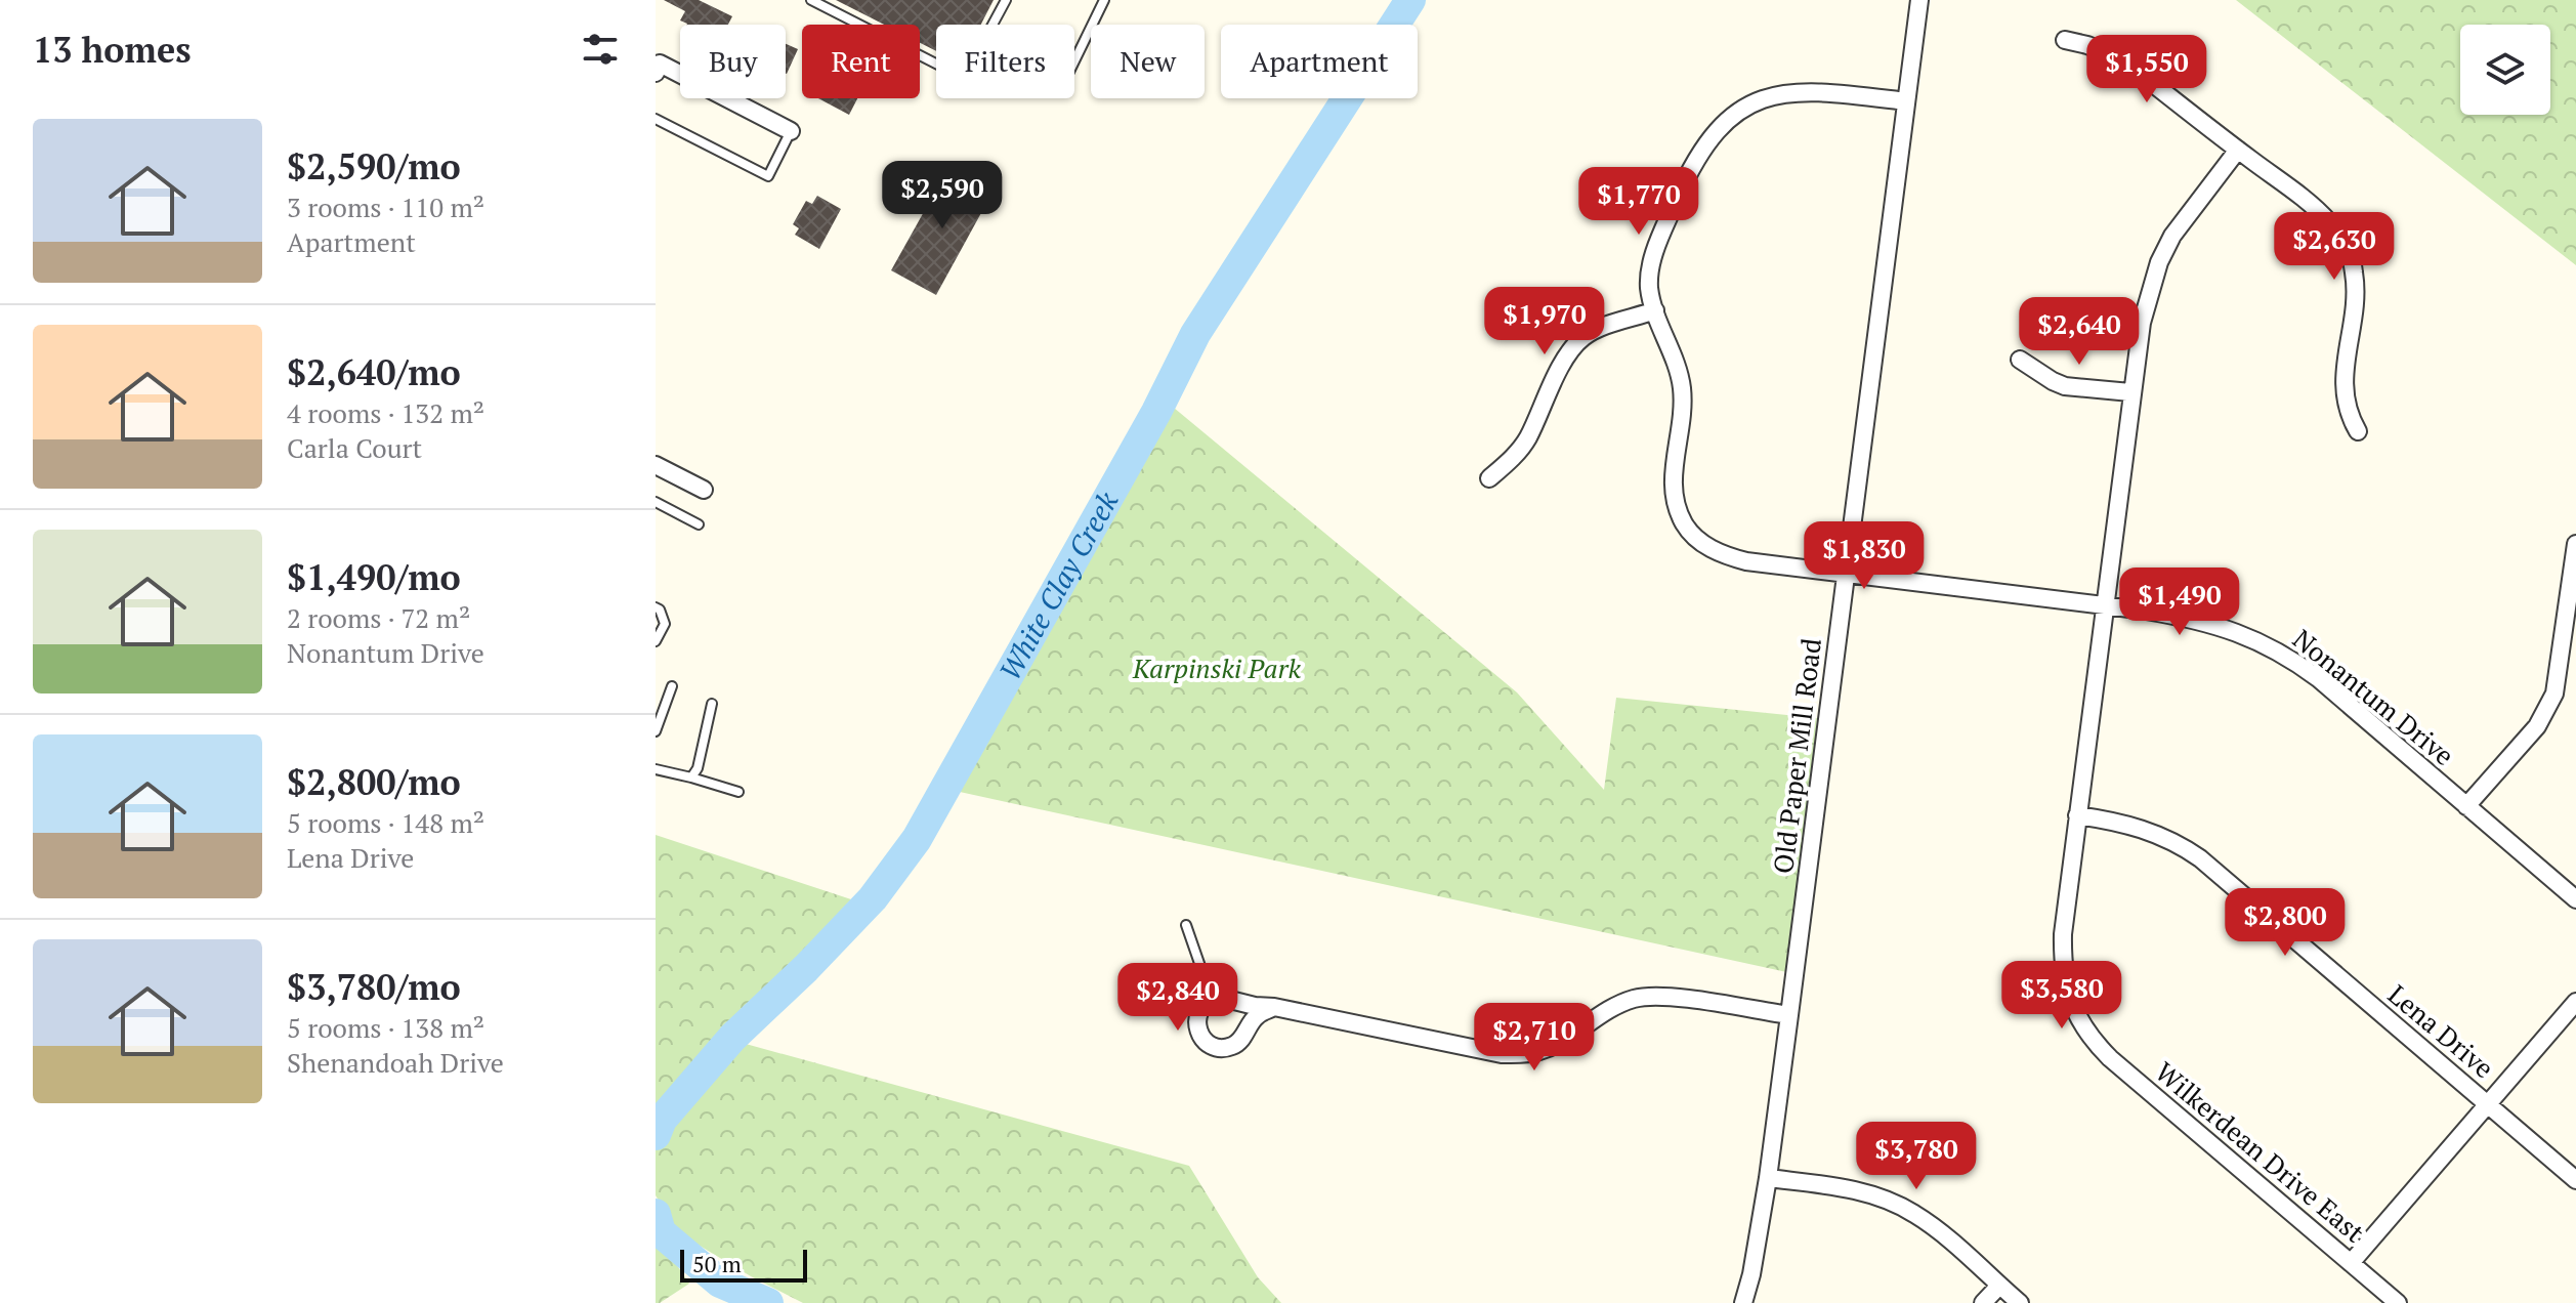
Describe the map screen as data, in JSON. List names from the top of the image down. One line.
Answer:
{"streets":{"street":["Nonantum Drive","Old Paper Mill Road","Lena Drive","Wilkerdean Drive East"]},"crossings":[["Nonantum Drive","Old Paper Mill Road"],["Nonantum Drive","Wilkerdean Drive East"],["Lena Drive","Wilkerdean Drive East"]],"water":["White Clay Creek"],"parks":["Karpinski Park"],"scale_bar":"50 m","page":{"heading":"13 homes","chip":["Buy","Rent","Filters","New","Apartment"],"price":["$1,550","$2,590","$1,770","$2,630","$1,970","$2,640","$1,830","$1,490","$2,800","$3,580","$2,840","$2,710","$3,780"],"list":[{"name":"$2,590/mo","note":"3 rooms · 110 m² · Apartment"},{"name":"$2,640/mo","note":"4 rooms · 132 m² · Carla Court"},{"name":"$1,490/mo","note":"2 rooms · 72 m² · Nonantum Drive"},{"name":"$2,800/mo","note":"5 rooms · 148 m² · Lena Drive"},{"name":"$3,780/mo","note":"5 rooms · 138 m² · Shenandoah Drive"}],"scale":"50 m"}}
